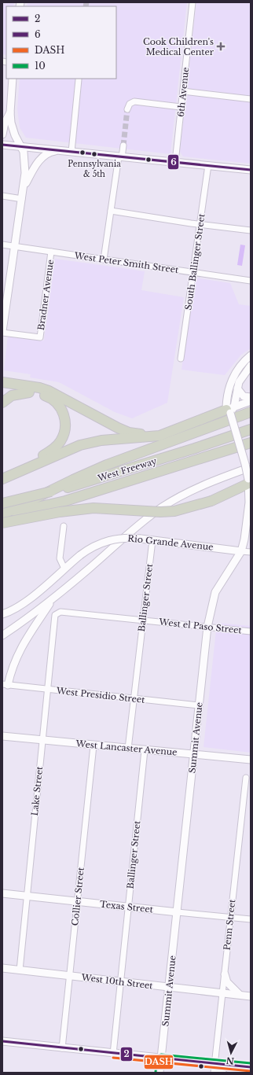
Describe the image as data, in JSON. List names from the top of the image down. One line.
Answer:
{"streets":{"highway":["West Freeway"],"main road":["Rio Grande Avenue","Summit Avenue","West Lancaster Avenue","Texas Street","West 10th Street"],"street":["6th Avenue","South Ballinger Street","West Peter Smith Street","Bradner Avenue","Ballinger Street","West el Paso Street","West Presidio Street","Lake Street","Collier Street","Penn Street"]},"crossings":[["South Ballinger Street","West Peter Smith Street"],["West Peter Smith Street","Bradner Avenue"],["Rio Grande Avenue","Ballinger Street"],["Rio Grande Avenue","Summit Avenue"],["Ballinger Street","West el Paso Street"],["Ballinger Street","West Presidio Street"],["Ballinger Street","West Lancaster Avenue"],["Ballinger Street","Texas Street"],["Ballinger Street","West 10th Street"],["West el Paso Street","Summit Avenue"],["West el Paso Street","Lake Street"],["West Presidio Street","Summit Avenue"],["West Presidio Street","Lake Street"],["Summit Avenue","West Lancaster Avenue"],["Summit Avenue","Texas Street"],["Summit Avenue","West 10th Street"],["West Lancaster Avenue","Lake Street"],["West Lancaster Avenue","Collier Street"],["Lake Street","Texas Street"],["Lake Street","West 10th Street"],["Collier Street","Texas Street"],["Collier Street","West 10th Street"],["Texas Street","Penn Street"],["Penn Street","West 10th Street"]],"places":{"health":["Cook Children's Medical Center"],"other":["Pennsylvania & 5th"]},"lines":["transit line 6","transit line 2","transit line 10","transit line DASH"],"legend":["2","6","DASH","10"],"north":"bottom"}
